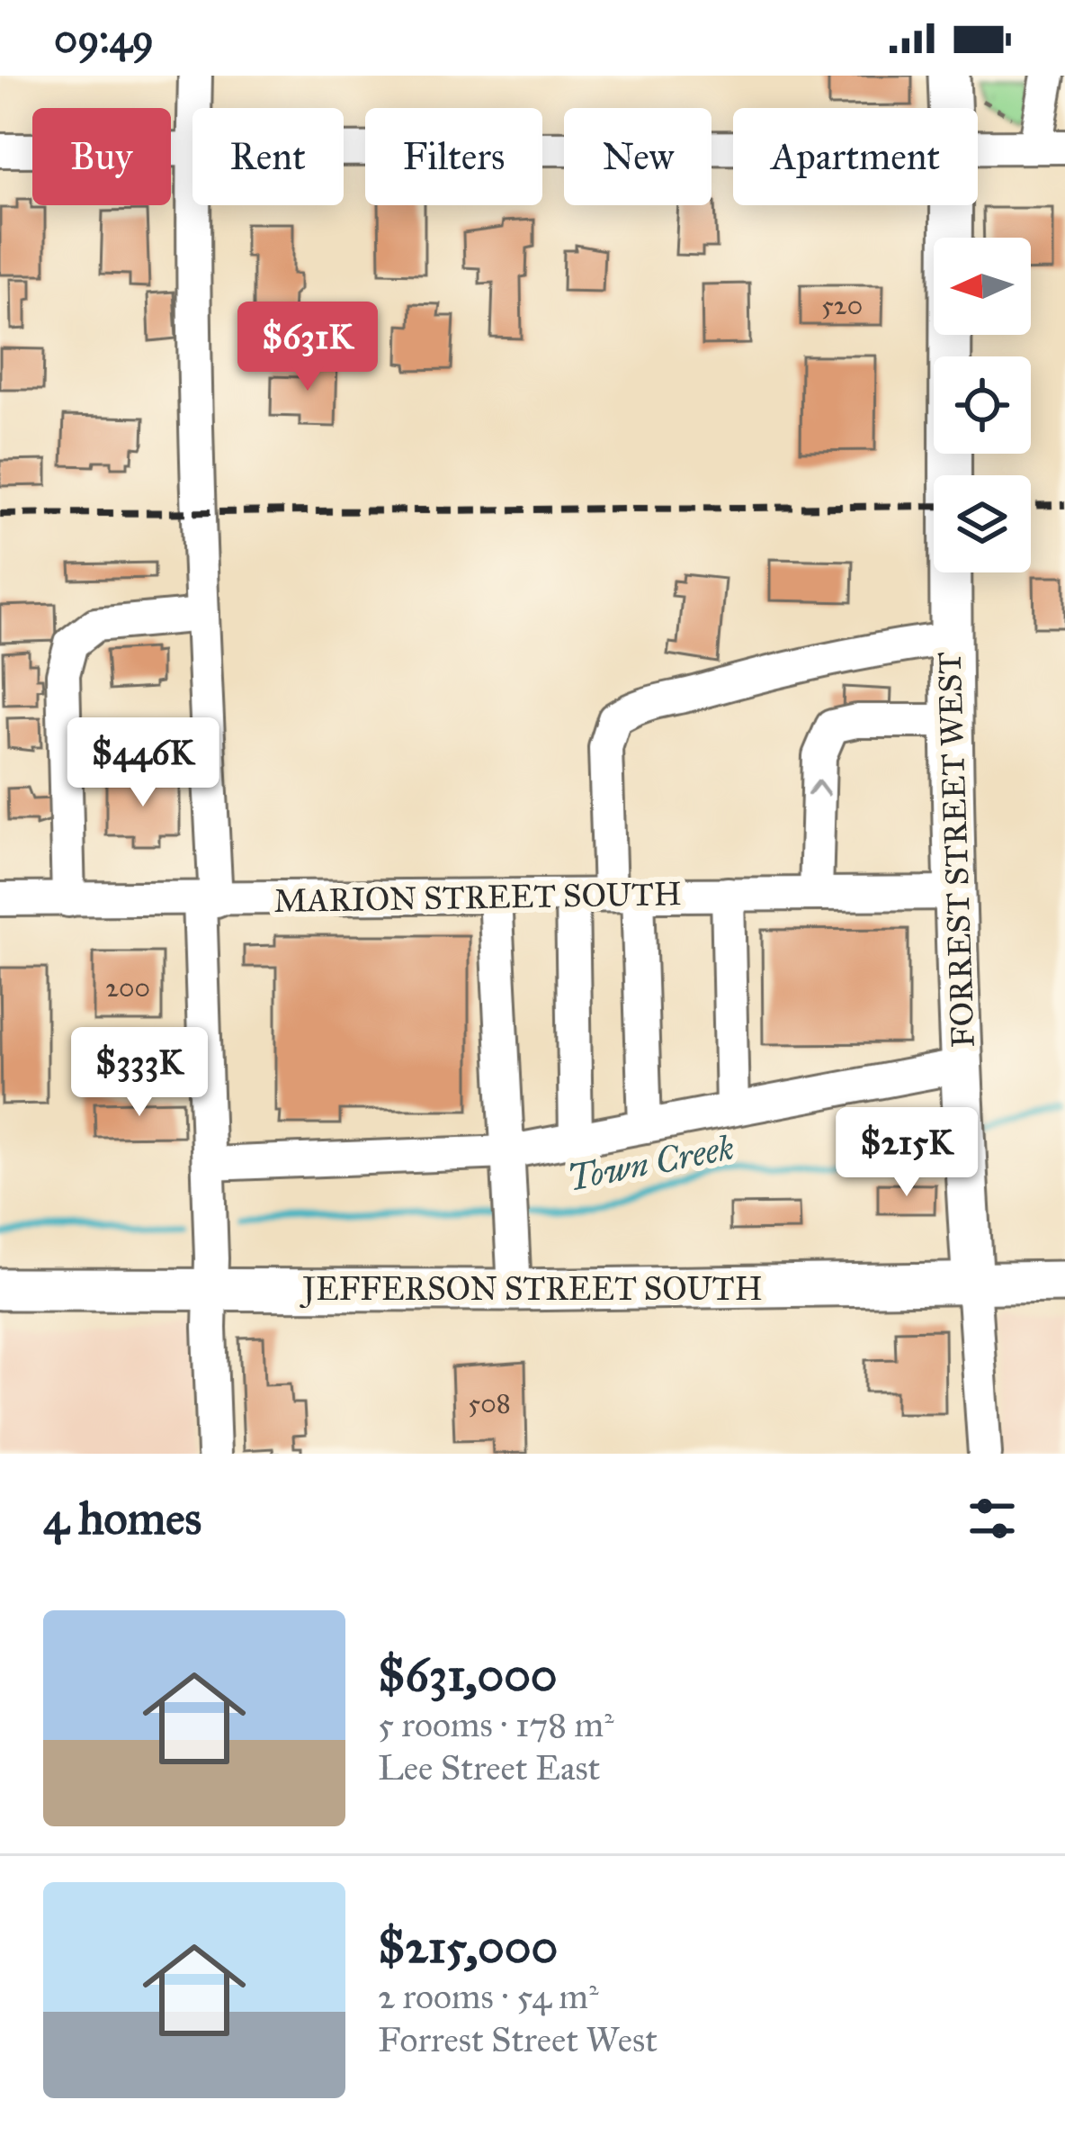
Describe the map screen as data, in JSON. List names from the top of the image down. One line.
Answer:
{"streets":{"main road":["FORREST STREET WEST","JEFFERSON STREET SOUTH"],"street":["MARION STREET SOUTH"]},"crossings":[["FORREST STREET WEST","MARION STREET SOUTH"],["FORREST STREET WEST","JEFFERSON STREET SOUTH"]],"water":["Town Creek"],"house_numbers":["520","200","508"],"north":"left","page":{"status":"09:49","chip":["Buy","Rent","Filters","New","Apartment"],"price":["$631K","$446K","$333K","$215K"],"heading":"4 homes","list":[{"name":"$631,000","note":"5 rooms · 178 m² · Lee Street East"},{"name":"$215,000","note":"2 rooms · 54 m² · Forrest Street West"}]}}
